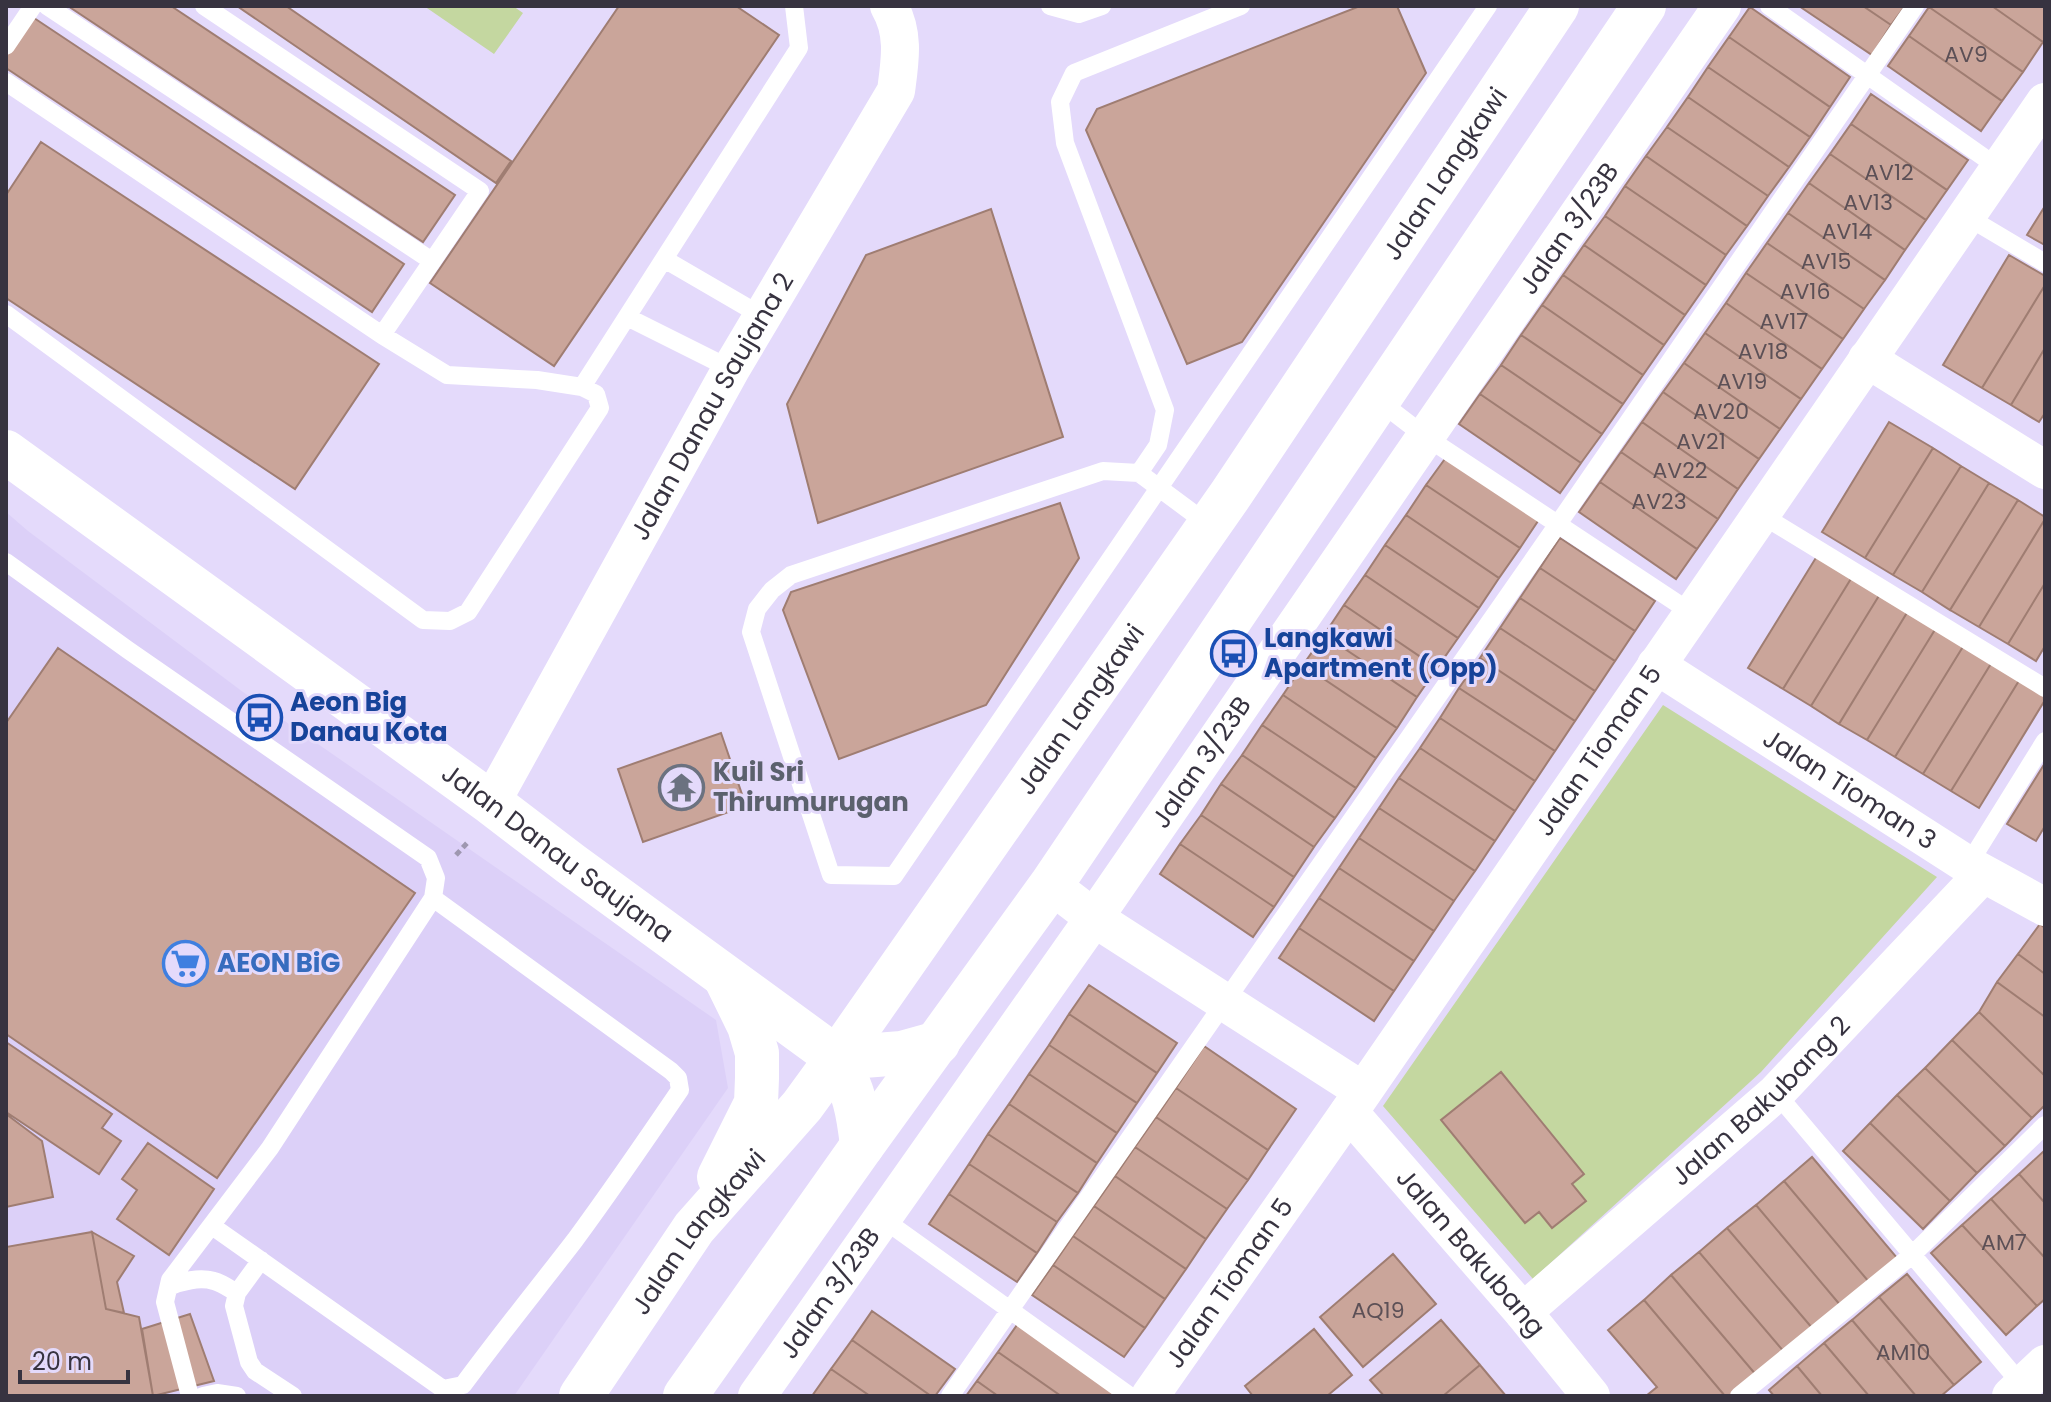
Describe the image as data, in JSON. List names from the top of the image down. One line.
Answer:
{"streets":{"street":["Jalan Langkawi","Jalan 3/23B","Jalan Danau Saujana 2","Jalan Tioman 5","Jalan Tioman 3","Jalan Danau Saujana","Jalan Bakubang 2","Jalan Bakubang"]},"crossings":[["Jalan Langkawi","Jalan Danau Saujana"],["Jalan 3/23B","Jalan Bakubang"],["Jalan Danau Saujana 2","Jalan Danau Saujana"],["Jalan Tioman 5","Jalan Tioman 3"],["Jalan Tioman 5","Jalan Bakubang"],["Jalan Tioman 3","Jalan Bakubang 2"],["Jalan Bakubang 2","Jalan Bakubang"]],"places":{"bus stop":["Langkawi Apartment (Opp)","Aeon Big Danau Kota"],"temple":["Kuil Sri Thirumurugan"],"supermarket":["AEON BiG"]},"house_numbers":["AV9","AV12","AV13","AV14","AV15","AV16","AV17","AV18","AV19","AV20","AV21","AV22","AV23","AM7","AQ19","AM10"],"scale_bar":"20 m"}
